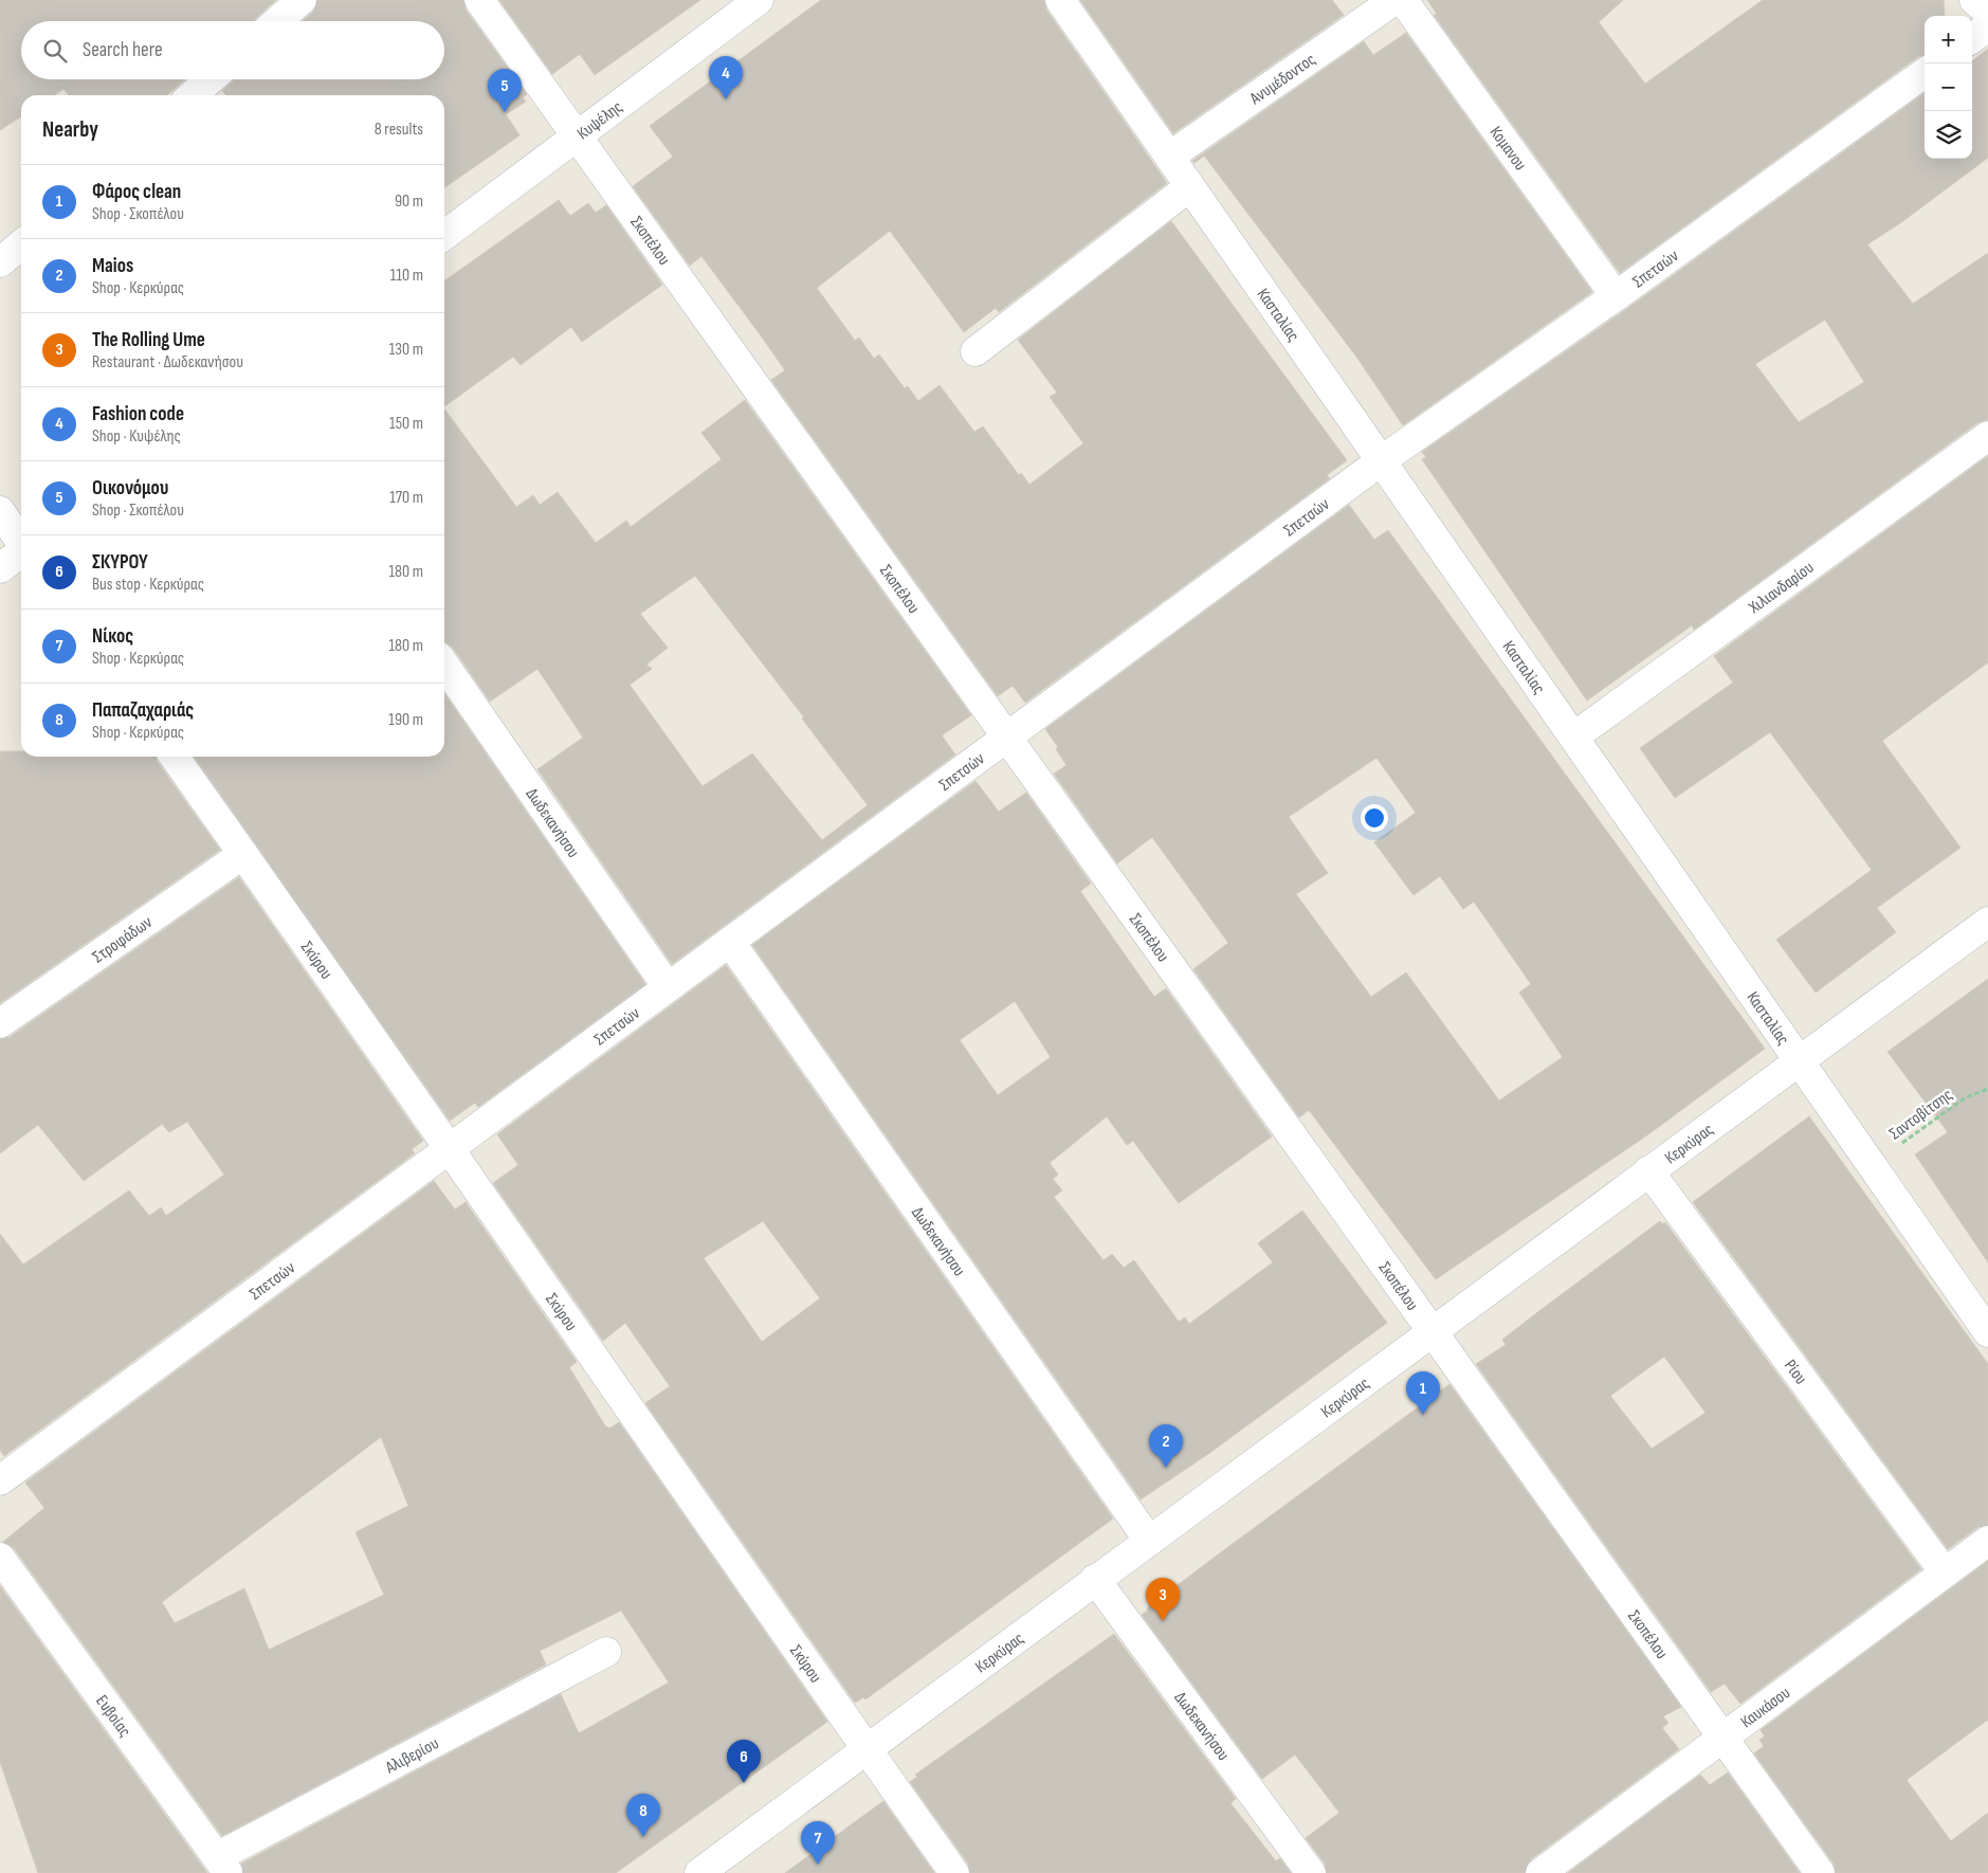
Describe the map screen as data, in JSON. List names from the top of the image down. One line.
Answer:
{"streets":{"street":["Ανυμέδοντος","Κυψέλης","Κομανου","Σκοπέλου","Σπετσών","Κασταλίας","Χιλιανδαρίου","Δωδεκανήσου","Στροφάδων","Σκύρου","Κερκύρας","Ρίου","Καυκάσου","Ευβοίας","Αλιβερίου"],"path":["Σαντοβίτσης"]},"crossings":[["Ανυμέδοντος","Κασταλίας"],["Κυψέλης","Σκοπέλου"],["Κομανου","Σπετσών"],["Σκοπέλου","Σπετσών"],["Σκοπέλου","Κερκύρας"],["Σκοπέλου","Καυκάσου"],["Σπετσών","Κασταλίας"],["Σπετσών","Δωδεκανήσου"],["Σπετσών","Σκύρου"],["Κασταλίας","Χιλιανδαρίου"],["Κασταλίας","Σαντοβίτσης"],["Κασταλίας","Κερκύρας"],["Δωδεκανήσου","Κερκύρας"],["Στροφάδων","Σκύρου"],["Σκύρου","Κερκύρας"],["Κερκύρας","Ρίου"],["Ρίου","Καυκάσου"],["Ευβοίας","Αλιβερίου"]],"page":{"map_buttons":["+","−"],"search":"Search here","pins":["4","5","1","2","3","6","8","7"],"heading":["Nearby","8 results"],"list":[{"mark":"1","name":"Φάρος clean","note":"Shop · Σκοπέλου","value":"90 m"},{"mark":"2","name":"Maios","note":"Shop · Κερκύρας","value":"110 m"},{"mark":"3","name":"The Rolling Ume","note":"Restaurant · Δωδεκανήσου","value":"130 m"},{"mark":"4","name":"Fashion code","note":"Shop · Κυψέλης","value":"150 m"},{"mark":"5","name":"Οικονόμου","note":"Shop · Σκοπέλου","value":"170 m"},{"mark":"6","name":"ΣΚΥΡΟΥ","note":"Bus stop · Κερκύρας","value":"180 m"},{"mark":"7","name":"Νίκος","note":"Shop · Κερκύρας","value":"180 m"},{"mark":"8","name":"Παπαζαχαριάς","note":"Shop · Κερκύρας","value":"190 m"}]}}
